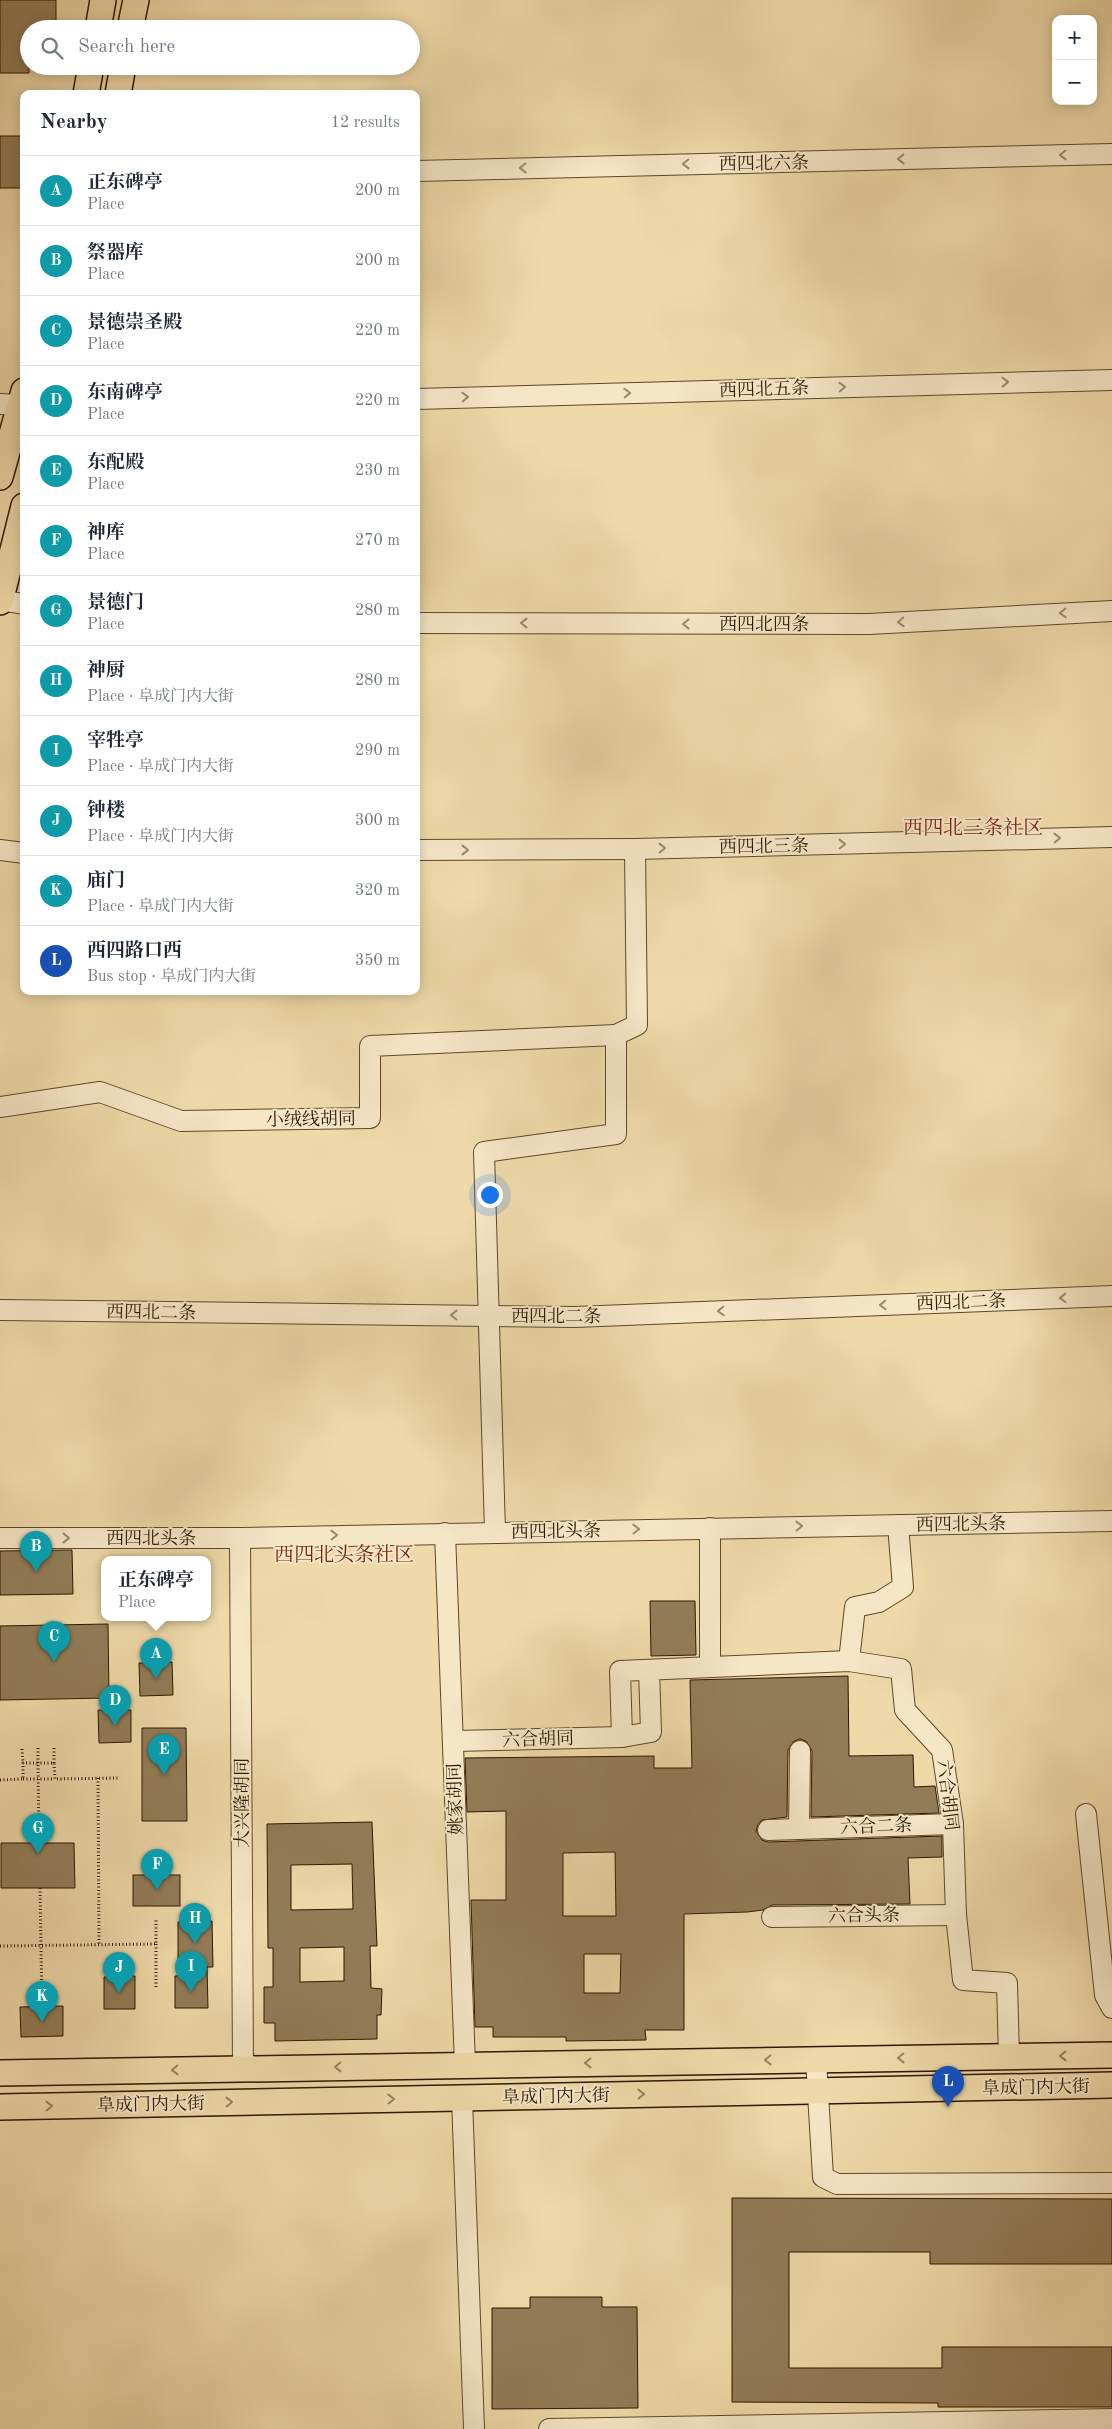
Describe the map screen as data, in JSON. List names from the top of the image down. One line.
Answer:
{"streets":{"main road":["阜成门内大街"],"lane":["西四北六条","西四北五条","西四北四条","西四北三条","小绒线胡同","西四北二条","西四北头条","六合胡同","姚家胡同","大兴隆胡同","六合二条","六合头条"]},"crossings":[["西四北头条","姚家胡同"],["西四北头条","大兴隆胡同"],["六合胡同","姚家胡同"],["六合胡同","六合二条"],["六合胡同","六合头条"],["六合胡同","阜成门内大街"],["姚家胡同","阜成门内大街"],["大兴隆胡同","阜成门内大街"]],"one_way":["西四北六条","西四北五条","西四北四条","西四北三条","西四北二条","西四北头条"],"districts":["西四北三条社区","西四北头条社区"],"page":{"map_buttons":["+","−"],"search":"Search here","heading":["Nearby","12 results"],"list":[{"mark":"A","name":"正东碑亭","note":"Place","value":"200 m"},{"mark":"B","name":"祭器库","note":"Place","value":"200 m"},{"mark":"C","name":"景德崇圣殿","note":"Place","value":"220 m"},{"mark":"D","name":"东南碑亭","note":"Place","value":"220 m"},{"mark":"E","name":"东配殿","note":"Place","value":"230 m"},{"mark":"F","name":"神库","note":"Place","value":"270 m"},{"mark":"G","name":"景德门","note":"Place","value":"280 m"},{"mark":"H","name":"神厨","note":"Place · 阜成门内大街","value":"280 m"},{"mark":"I","name":"宰牲亭","note":"Place · 阜成门内大街","value":"290 m"},{"mark":"J","name":"钟楼","note":"Place · 阜成门内大街","value":"300 m"},{"mark":"K","name":"庙门","note":"Place · 阜成门内大街","value":"320 m"},{"mark":"L","name":"西四路口西","note":"Bus stop · 阜成门内大街","value":"350 m"}],"pins":["B","C","A","D","E","G","F","H","I","J","K","L"],"popup":["正东碑亭","Place"]}}
